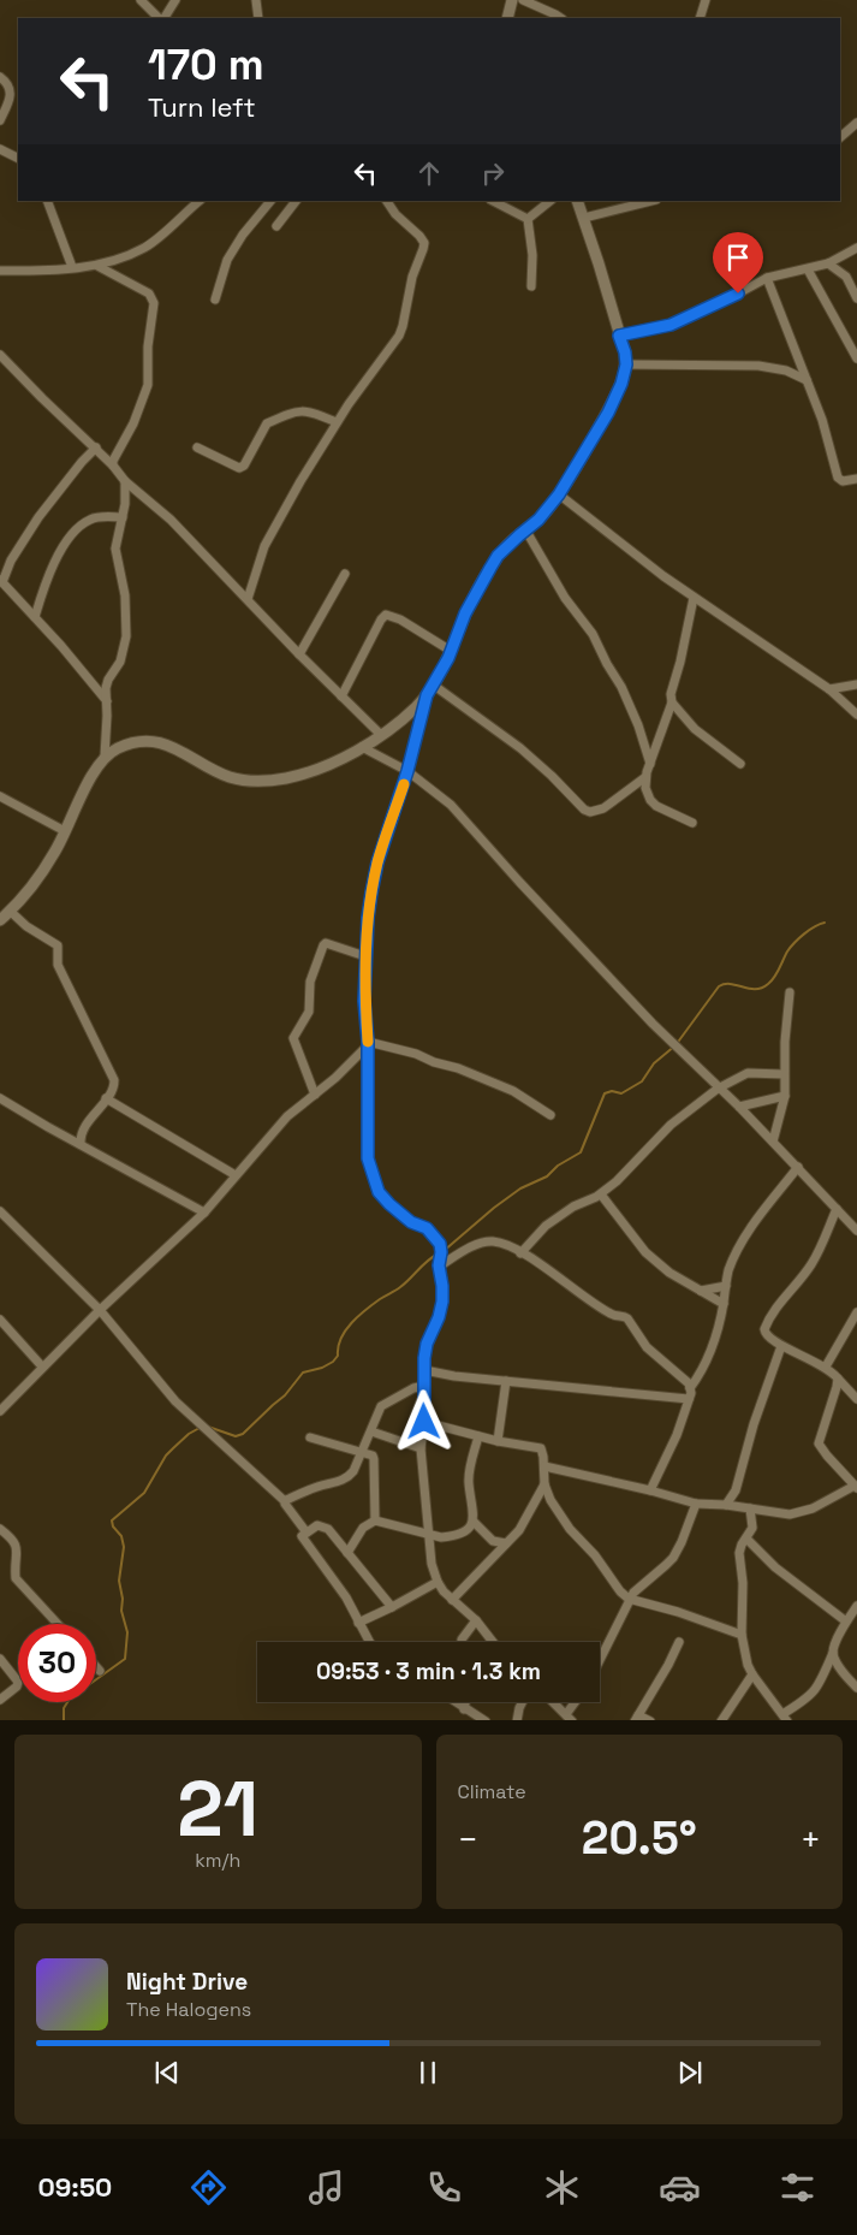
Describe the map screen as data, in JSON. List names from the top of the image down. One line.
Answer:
{"page":{"turn":["170 m","Turn left"],"limit":"30","trip":"09:53 · 3 min · 1.3 km","tile":[["21","km/h"],"Climate"],"heat":["−","20.5°","+"],"song":["Night Drive","The Halogens"],"tabs":"09:50"}}
